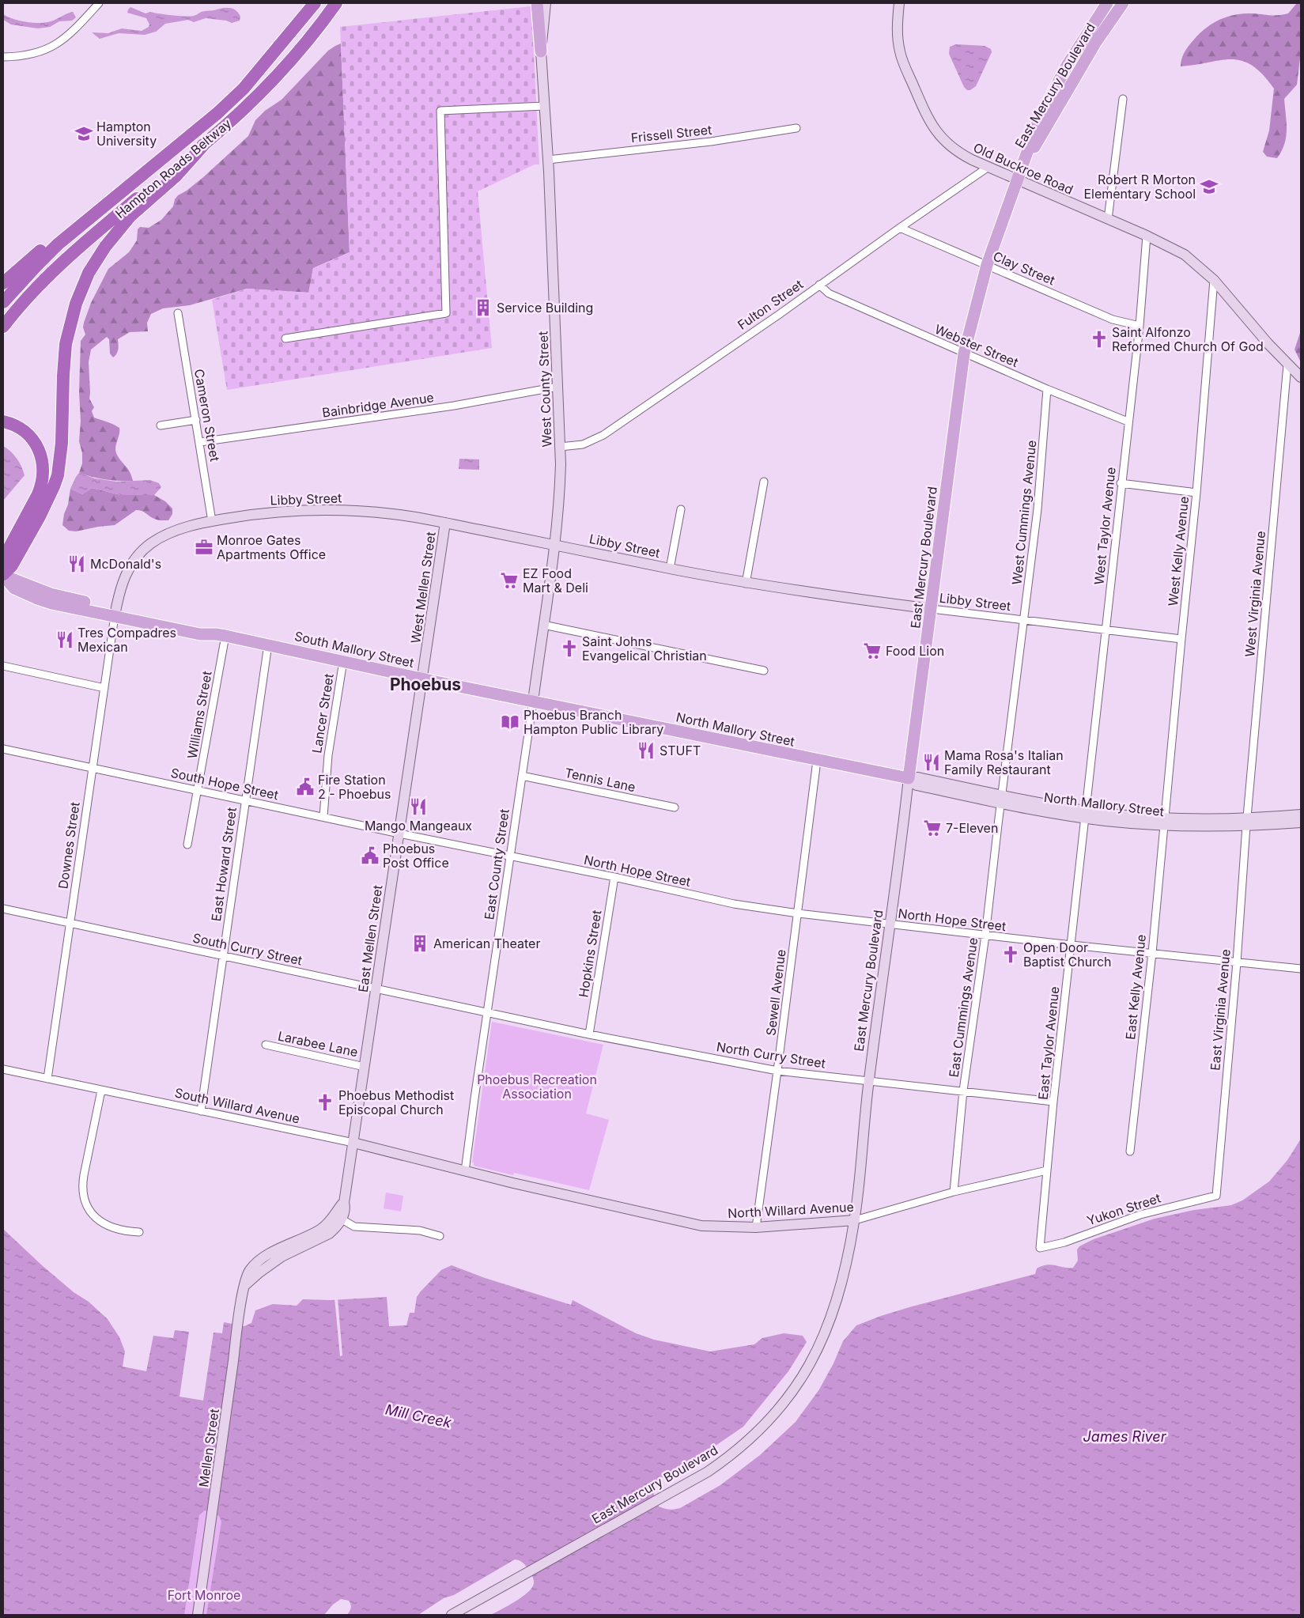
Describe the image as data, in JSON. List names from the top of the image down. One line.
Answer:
{"streets":{"highway":["Hampton Roads Beltway"],"main road":["East Mercury Boulevard","Old Buckroe Road","West County Street","Libby Street","West Mellen Street","South Mallory Street","North Mallory Street","East Mellen Street","South Willard Avenue","North Willard Avenue","Mellen Street"],"street":["Frissell Street","Clay Street","Fulton Street","Webster Street","Bainbridge Avenue","Cameron Street","West Cummings Avenue","West Taylor Avenue","West Kelly Avenue","West Virginia Avenue","Lancer Street","Williams Street","Tennis Lane","South Hope Street","Downes Street","East Howard Street","East County Street","North Hope Street","South Curry Street","Hopkins Street","East Kelly Avenue","Sewell Avenue","East Cummings Avenue","East Virginia Avenue","East Taylor Avenue","Larabee Lane","North Curry Street","Yukon Street"]},"crossings":[["East Mercury Boulevard","Old Buckroe Road"],["East Mercury Boulevard","Clay Street"],["East Mercury Boulevard","Webster Street"],["East Mercury Boulevard","Libby Street"],["East Mercury Boulevard","North Mallory Street"],["East Mercury Boulevard","North Hope Street"],["East Mercury Boulevard","North Curry Street"],["East Mercury Boulevard","North Willard Avenue"],["Frissell Street","West County Street"],["Old Buckroe Road","Fulton Street"],["Old Buckroe Road","West Taylor Avenue"],["Old Buckroe Road","West Kelly Avenue"],["Old Buckroe Road","West Virginia Avenue"],["Clay Street","Fulton Street"],["Clay Street","West Taylor Avenue"],["Fulton Street","Webster Street"],["Fulton Street","West County Street"],["Webster Street","West Cummings Avenue"],["Webster Street","West Taylor Avenue"],["West County Street","Bainbridge Avenue"],["West County Street","Libby Street"],["West County Street","South Mallory Street"],["West County Street","North Mallory Street"],["West County Street","East County Street"],["Bainbridge Avenue","Cameron Street"],["Cameron Street","Libby Street"],["Libby Street","West Cummings Avenue"],["Libby Street","West Taylor Avenue"],["Libby Street","West Kelly Avenue"],["Libby Street","West Mellen Street"],["Libby Street","South Mallory Street"],["Libby Street","Downes Street"],["West Cummings Avenue","North Mallory Street"],["West Cummings Avenue","East Cummings Avenue"],["West Taylor Avenue","North Mallory Street"],["West Taylor Avenue","East Taylor Avenue"],["West Kelly Avenue","North Mallory Street"],["West Kelly Avenue","East Kelly Avenue"],["West Mellen Street","South Mallory Street"],["West Mellen Street","East Mellen Street"],["West Virginia Avenue","North Mallory Street"],["West Virginia Avenue","East Virginia Avenue"],["South Mallory Street","Lancer Street"],["South Mallory Street","Williams Street"],["South Mallory Street","North Mallory Street"],["South Mallory Street","Downes Street"],["South Mallory Street","East Howard Street"],["South Mallory Street","East County Street"],["South Mallory Street","East Mellen Street"],["Lancer Street","South Hope Street"],["Williams Street","South Hope Street"],["North Mallory Street","East County Street"],["North Mallory Street","East Kelly Avenue"],["North Mallory Street","Sewell Avenue"],["North Mallory Street","East Cummings Avenue"],["North Mallory Street","East Virginia Avenue"],["North Mallory Street","East Taylor Avenue"],["Tennis Lane","East County Street"],["South Hope Street","Downes Street"],["South Hope Street","East Howard Street"],["South Hope Street","East County Street"],["South Hope Street","North Hope Street"],["South Hope Street","East Mellen Street"],["Downes Street","South Curry Street"],["Downes Street","South Willard Avenue"],["East Howard Street","South Curry Street"],["East Howard Street","South Willard Avenue"],["East County Street","North Hope Street"],["East County Street","South Curry Street"],["East County Street","North Curry Street"],["East County Street","South Willard Avenue"],["East County Street","North Willard Avenue"],["North Hope Street","Hopkins Street"],["North Hope Street","East Kelly Avenue"],["North Hope Street","Sewell Avenue"],["North Hope Street","East Cummings Avenue"],["North Hope Street","East Virginia Avenue"],["North Hope Street","East Taylor Avenue"],["East Mellen Street","South Curry Street"],["East Mellen Street","Larabee Lane"],["East Mellen Street","South Willard Avenue"],["East Mellen Street","Mellen Street"],["South Curry Street","North Curry Street"],["Hopkins Street","North Curry Street"],["Sewell Avenue","North Curry Street"],["Sewell Avenue","North Willard Avenue"],["East Cummings Avenue","North Curry Street"],["East Cummings Avenue","North Willard Avenue"],["East Virginia Avenue","Yukon Street"],["East Taylor Avenue","North Curry Street"],["East Taylor Avenue","Yukon Street"],["East Taylor Avenue","North Willard Avenue"],["South Willard Avenue","North Willard Avenue"]],"districts":["Phoebus"],"water":["Mill Creek","James River"],"parks":["Phoebus Recreation Association","Fort Monroe"],"places":{"school or university":["Hampton University","Robert R Morton Elementary School"],"building":["Service Building","American Theater"],"church":["Saint Alfonzo Reformed Church Of God","Saint Johns Evangelical Christian","Open Door Baptist Church","Phoebus Methodist Episcopal Church"],"office":["Monroe Gates Apartments Office"],"restaurant":["McDonald's","Tres Compadres Mexican","STUFT","Mama Rosa's Italian Family Restaurant","Mango Mangeaux"],"supermarket":["EZ Food Mart & Deli","Food Lion","7-Eleven"],"library":["Phoebus Branch Hampton Public Library"],"public building":["Fire Station 2 - Phoebus","Phoebus Post Office"]}}
